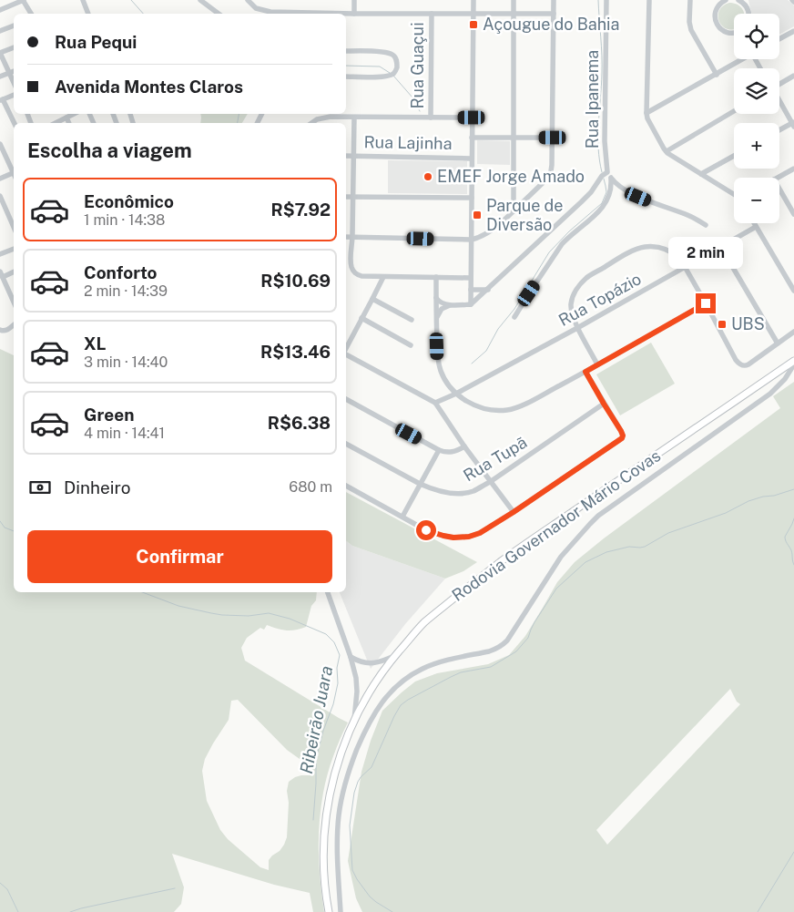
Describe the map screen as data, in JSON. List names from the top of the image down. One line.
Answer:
{"streets":{"main road":["Rodovia Governador Mário Covas"],"street":["Rua Guaçui","Rua Ipanema","Rua Lajinha","Rua Topázio","Rua Tupã"]},"water":["Ribeirão Juara"],"places":{"transit":["Açougue do Bahia","Parque de Diversão","UBS"],"other":["EMEF Jorge Amado"]},"page":{"map_buttons":["+","−"],"banner":["Rua Pequi","Avenida Montes Claros"],"heading":"Escolha a viagem","list":[{"name":"Econômico","note":"1 min · 14:38","value":"R$7.92"},{"name":"Conforto","note":"2 min · 14:39","value":"R$10.69"},{"name":"XL","note":"3 min · 14:40","value":"R$13.46"},{"name":"Green","note":"4 min · 14:41","value":"R$6.38"}],"bubble":"2 min","pay":["Dinheiro","680 m"],"buttons":"Confirmar"}}
